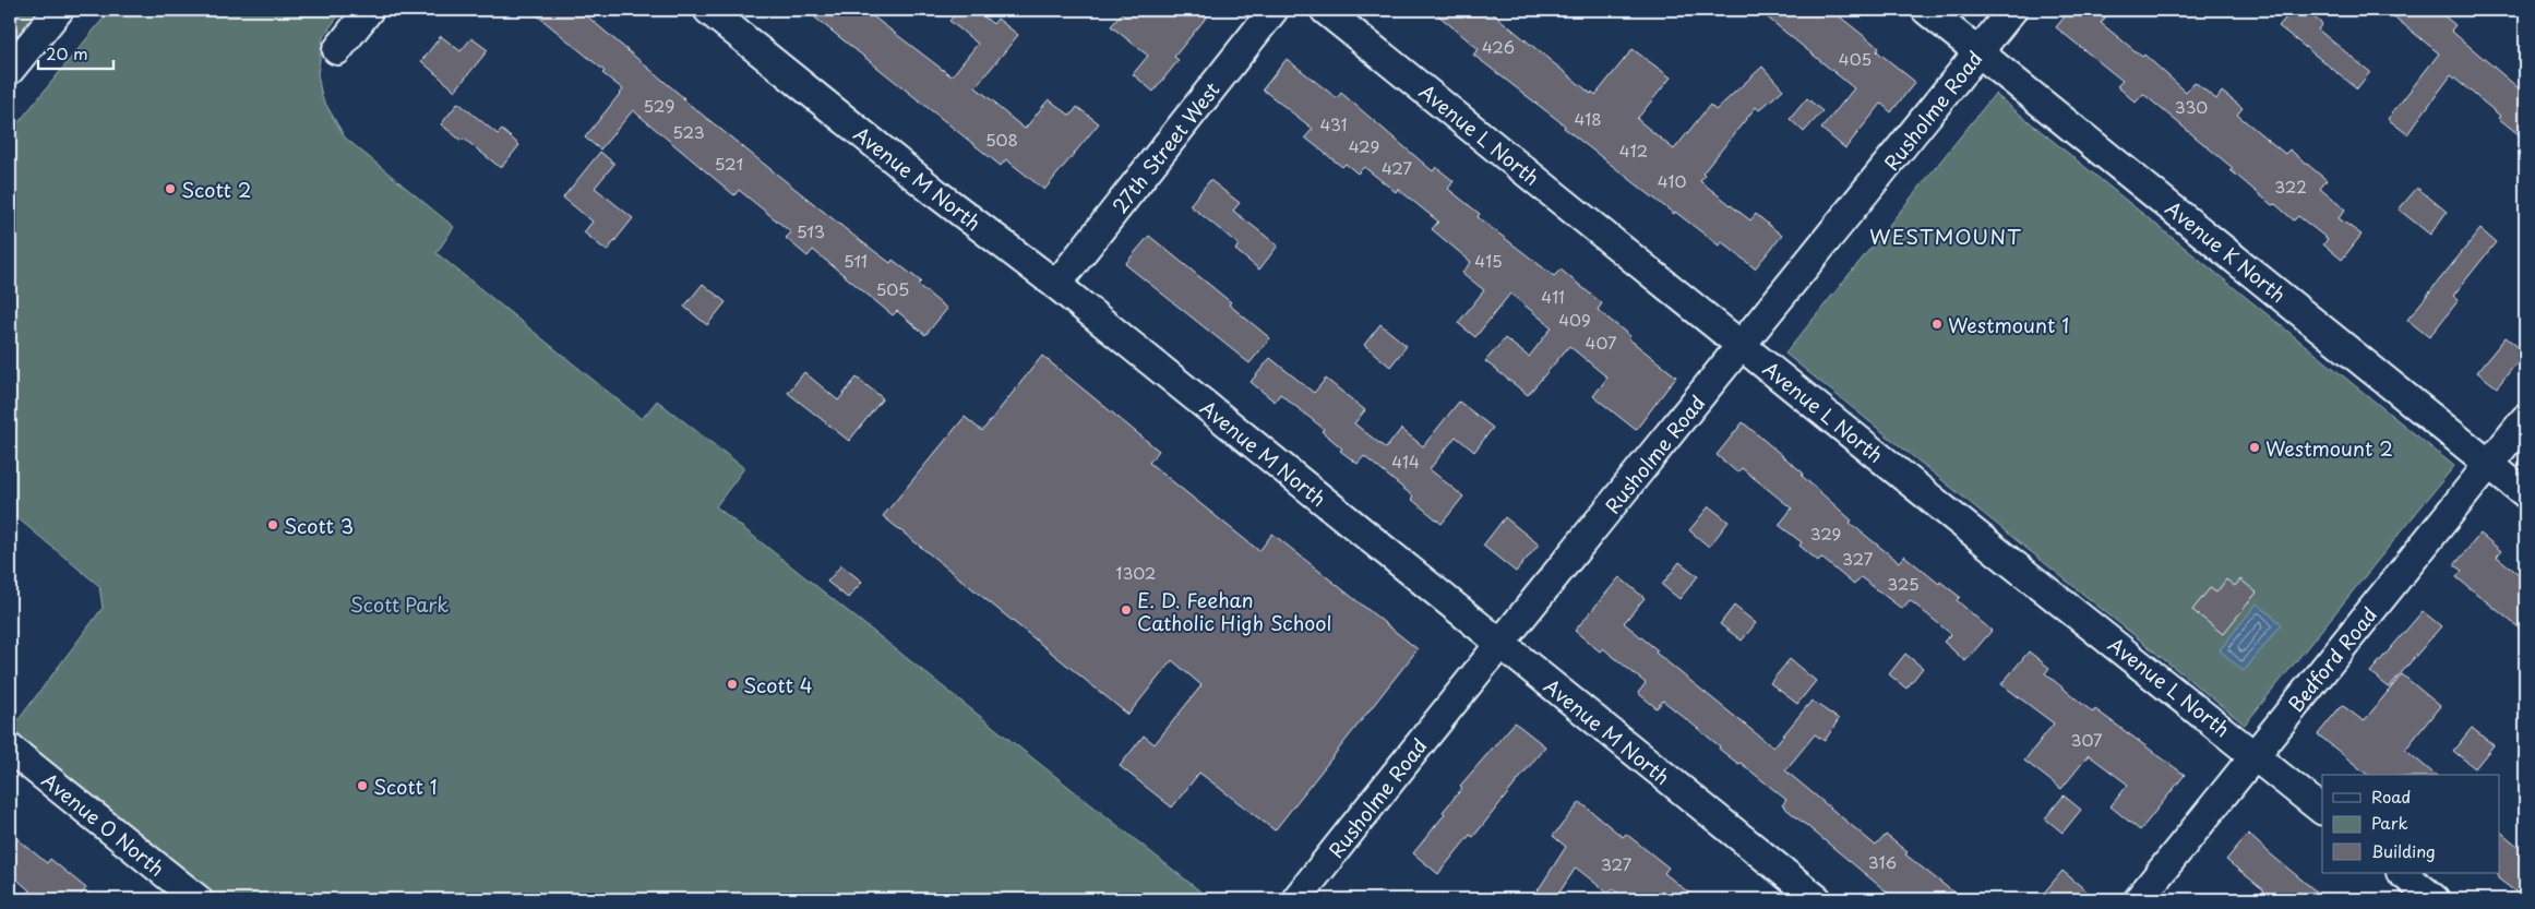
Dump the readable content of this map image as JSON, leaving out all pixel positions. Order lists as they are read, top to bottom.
{
  "streets": {
    "street": [
      "Rusholme Road",
      "Avenue L North",
      "27th Street West",
      "Avenue M North",
      "Avenue K North",
      "Bedford Road",
      "Avenue O North"
    ]
  },
  "crossings": [
    ["Rusholme Road", "Avenue L North"],
    ["Rusholme Road", "Avenue M North"],
    ["Rusholme Road", "Avenue K North"],
    ["Avenue L North", "Bedford Road"],
    ["27th Street West", "Avenue M North"],
    ["Avenue K North", "Bedford Road"]
  ],
  "districts": ["WESTMOUNT"],
  "parks": ["Scott Park"],
  "places": [
    "Scott 2",
    "Westmount 1",
    "Westmount 2",
    "Scott 3",
    "E. D. Feehan Catholic High School",
    "Scott 4",
    "Scott 1"
  ],
  "house_numbers": [
    "426",
    "405",
    "529",
    "330",
    "418",
    "431",
    "523",
    "508",
    "429",
    "412",
    "521",
    "427",
    "410",
    "322",
    "513",
    "511",
    "415",
    "505",
    "411",
    "409",
    "407",
    "414",
    "329",
    "327",
    "1302",
    "325",
    "307",
    "316",
    "327"
  ],
  "legend": ["Road", "Park", "Building"],
  "scale_bar": "20 m"
}
